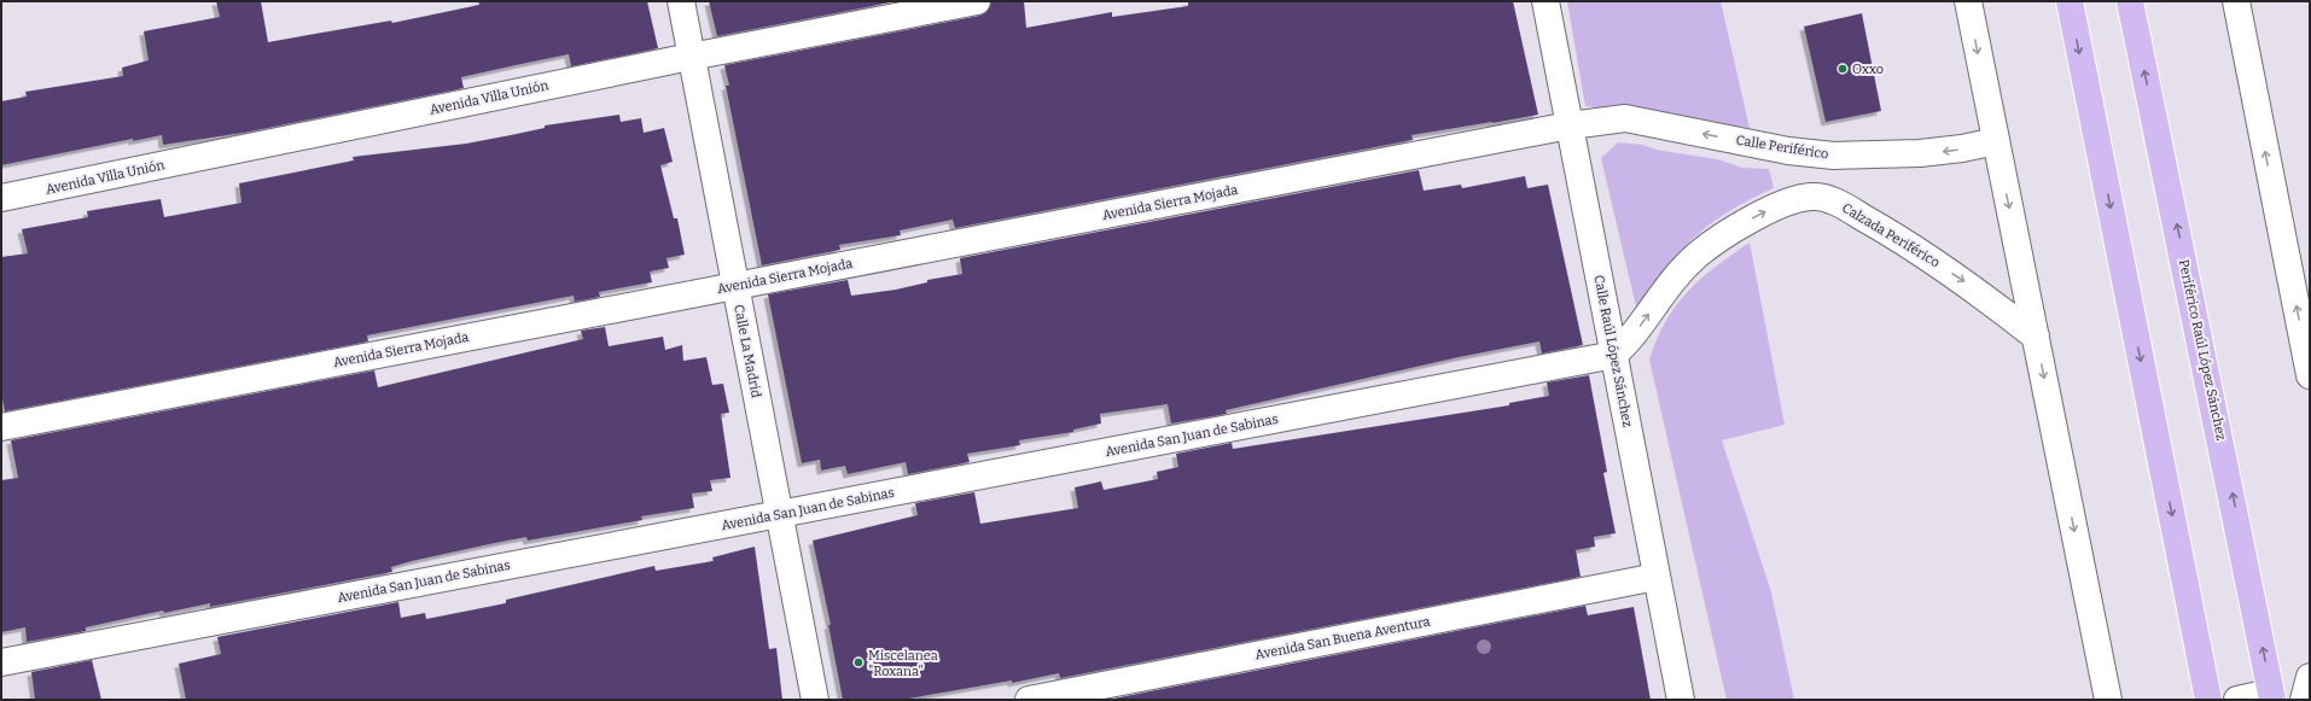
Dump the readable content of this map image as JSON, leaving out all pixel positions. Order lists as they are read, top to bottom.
{
  "streets": {
    "highway": ["Periférico Raúl López Sánchez"],
    "street": [
      "Avenida Villa Unión",
      "Calle Periférico",
      "Avenida Sierra Mojada",
      "Calzada Periférico",
      "Calle La Madrid",
      "Calle Raúl López Sánchez",
      "Avenida San Juan de Sabinas",
      "Avenida San Buena Aventura"
    ]
  },
  "crossings": [
    ["Avenida Villa Unión", "Calle La Madrid"],
    ["Calle Periférico", "Avenida Sierra Mojada"],
    ["Calle Periférico", "Calle Raúl López Sánchez"],
    ["Avenida Sierra Mojada", "Calle La Madrid"],
    ["Avenida Sierra Mojada", "Calle Raúl López Sánchez"],
    ["Calzada Periférico", "Calle Raúl López Sánchez"],
    ["Calzada Periférico", "Avenida San Juan de Sabinas"],
    ["Calle La Madrid", "Avenida San Juan de Sabinas"],
    ["Calle Raúl López Sánchez", "Avenida San Juan de Sabinas"],
    ["Calle Raúl López Sánchez", "Avenida San Buena Aventura"]
  ],
  "one_way": ["Calle Periférico", "Calzada Periférico"],
  "places": ["Oxxo", "Miscelanea \"Roxana\""]
}
